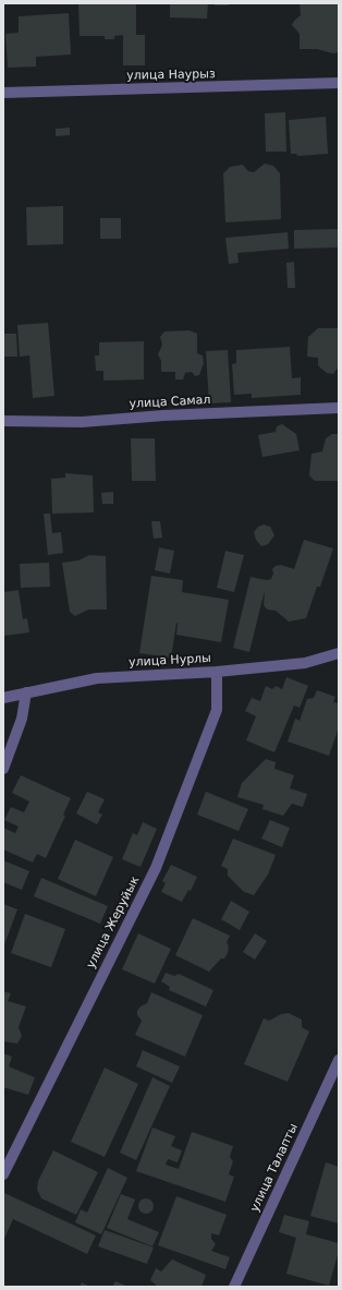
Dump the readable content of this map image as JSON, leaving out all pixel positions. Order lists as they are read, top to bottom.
{
  "streets": {
    "street": [
      "улица Наурыз",
      "улица Самал",
      "улица Нурлы",
      "улица Жеруйык",
      "улица Талапты"
    ]
  },
  "crossings": [
    ["улица Нурлы", "улица Жеруйык"]
  ]
}
